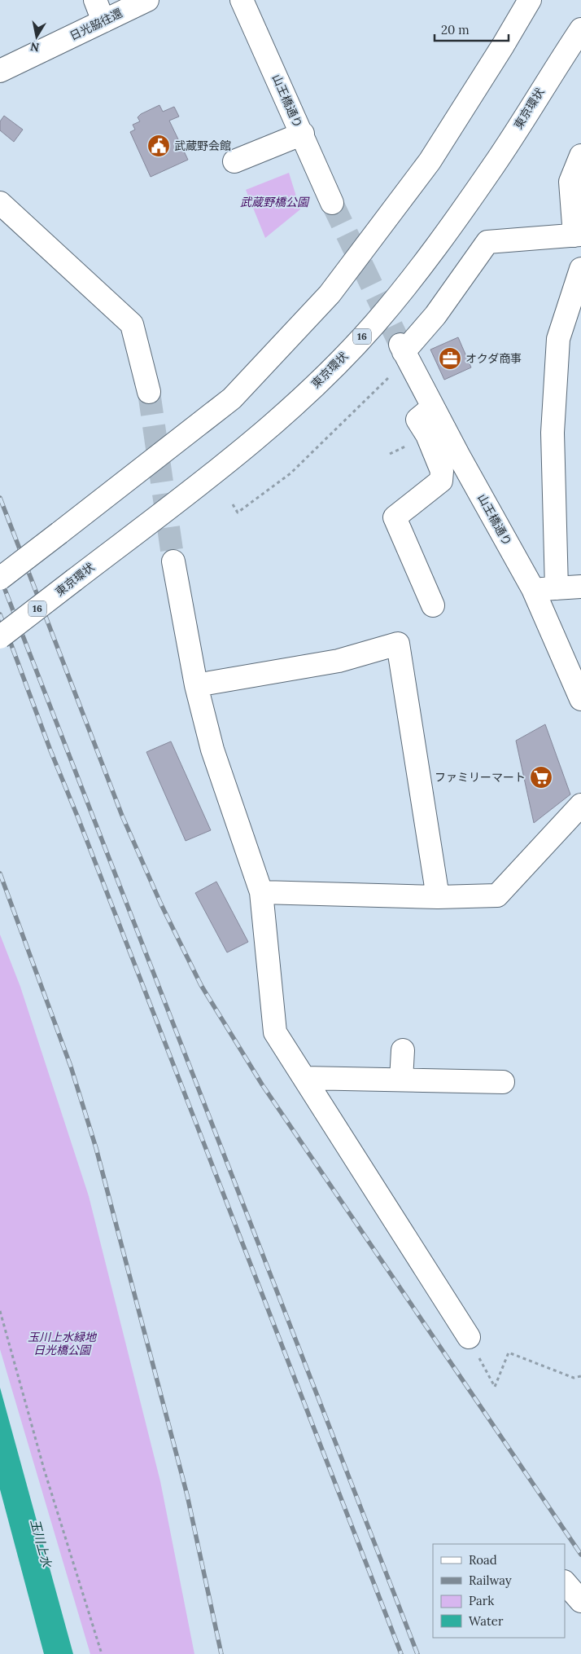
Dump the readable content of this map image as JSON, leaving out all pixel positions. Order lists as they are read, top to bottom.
{
  "streets": {
    "main road": [
      "日光脇往還",
      "山王橋通り",
      "東京環状",
      "16"
    ]
  },
  "water": ["玉川上水"],
  "parks": ["武蔵野橋公園", "玉川上水緑地 日光橋公園"],
  "places": {
    "public building": ["武蔵野会館"],
    "office": ["オクダ商事"],
    "supermarket": ["ファミリーマート"]
  },
  "legend": [
    "Road",
    "Railway",
    "Park",
    "Water"
  ],
  "scale_bar": "20 m",
  "north": "bottom"
}
